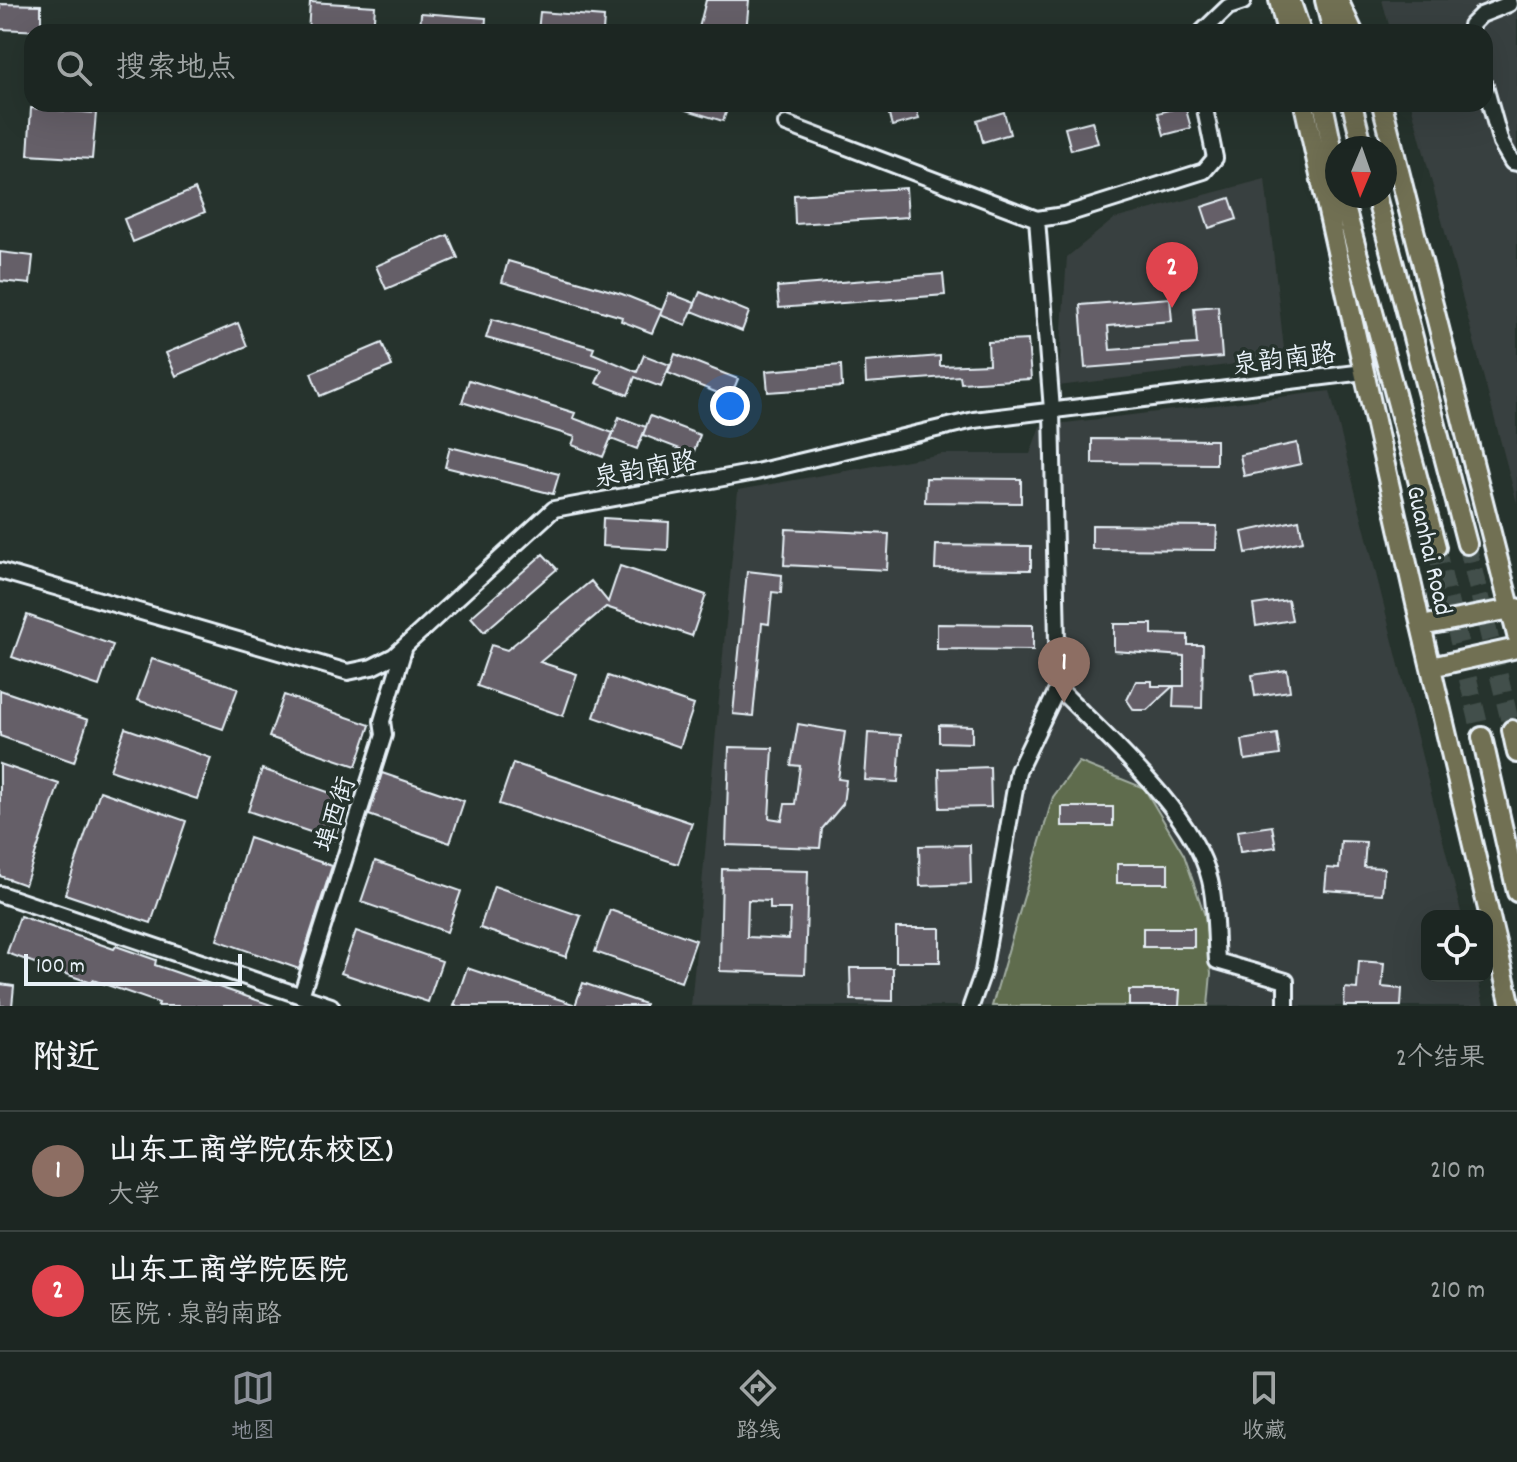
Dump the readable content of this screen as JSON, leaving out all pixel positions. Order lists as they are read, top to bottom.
{
  "streets": {
    "main road": ["Guanhai Road"],
    "street": ["泉韵南路", "埠西街"]
  },
  "crossings": [
    ["泉韵南路", "Guanhai Road"],
    ["泉韵南路", "埠西街"]
  ],
  "scale_bar": "100 m",
  "north": "bottom",
  "page": {
    "search": "搜索地点",
    "pins": ["2", "1"],
    "scale": "100 m",
    "heading": ["附近", "2个结果"],
    "list": [
      {
        "mark": "1",
        "name": "山东工商学院(东校区)",
        "note": "大学",
        "value": "210 m"
      },
      {
        "mark": "2",
        "name": "山东工商学院医院",
        "note": "医院 · 泉韵南路",
        "value": "210 m"
      }
    ],
    "nav": ["地图", "路线", "收藏"]
  }
}
